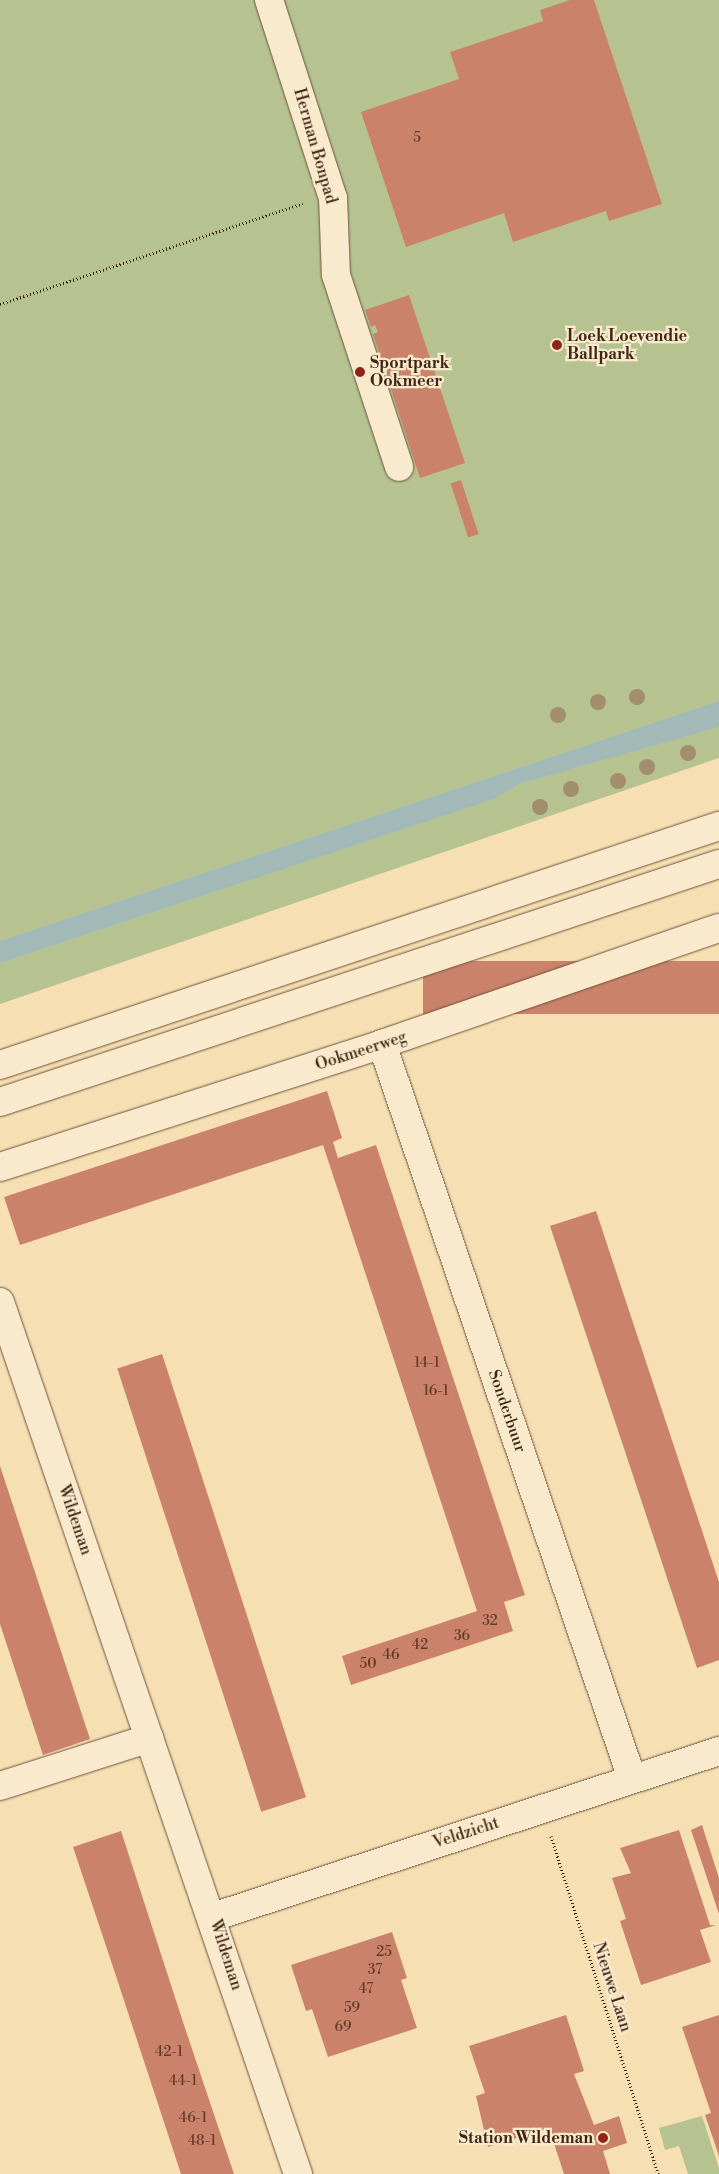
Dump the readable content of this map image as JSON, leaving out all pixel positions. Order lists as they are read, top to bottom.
{
  "streets": {
    "street": [
      "Herman Bonpad",
      "Ookmeerweg",
      "Sonderbuur",
      "Wildeman",
      "Veldzicht"
    ],
    "path": ["Nieuwe Laan"]
  },
  "crossings": [
    ["Ookmeerweg", "Sonderbuur"],
    ["Sonderbuur", "Veldzicht"],
    ["Wildeman", "Veldzicht"],
    ["Veldzicht", "Nieuwe Laan"]
  ],
  "places": ["Loek Loevendie Ballpark", "Sportpark Ookmeer", "Station Wildeman"],
  "house_numbers": [
    "5",
    "14-1",
    "16-1",
    "32",
    "36",
    "42",
    "46",
    "50",
    "25",
    "37",
    "47",
    "59",
    "69",
    "42-1",
    "44-1",
    "46-1",
    "48-1"
  ]
}
